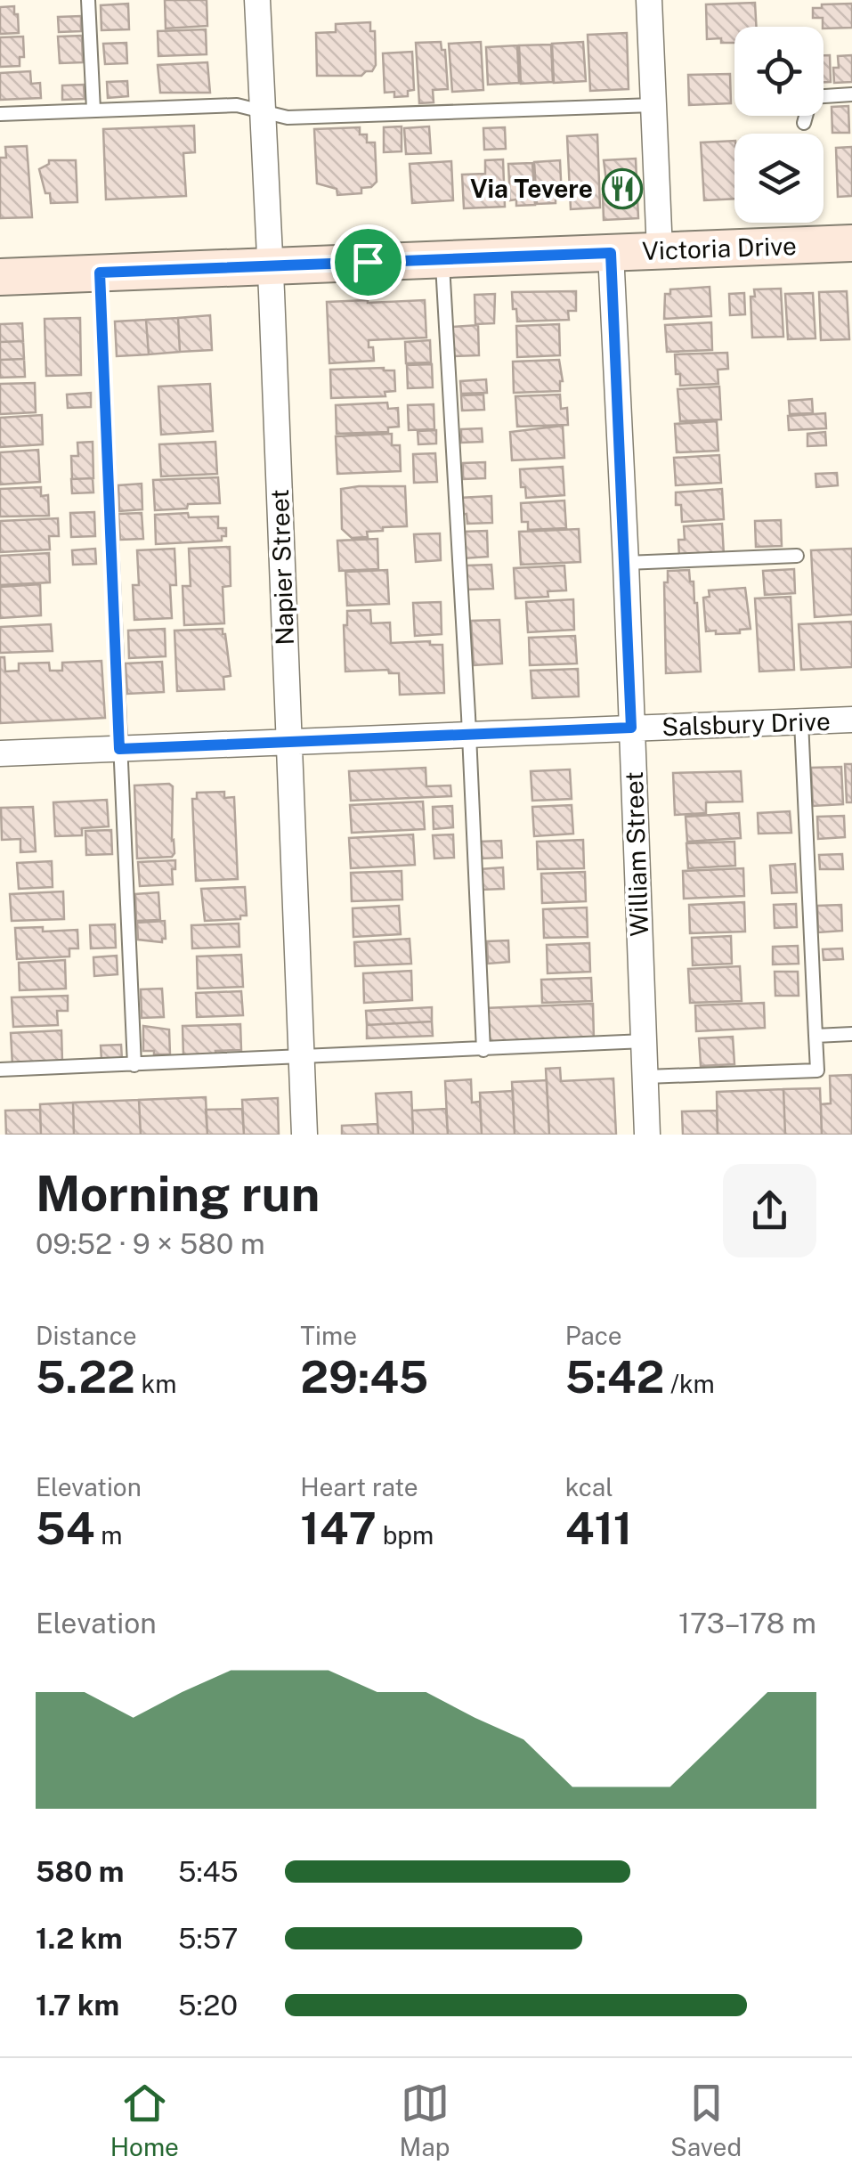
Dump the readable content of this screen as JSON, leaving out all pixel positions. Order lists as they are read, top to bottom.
{
  "streets": {
    "street": [
      "Victoria Drive",
      "Napier Street",
      "Salsbury Drive",
      "William Street"
    ]
  },
  "crossings": [
    ["Victoria Drive", "Napier Street"],
    ["Victoria Drive", "William Street"],
    ["Napier Street", "Salsbury Drive"],
    ["Salsbury Drive", "William Street"]
  ],
  "places": {
    "restaurant": ["Via Tevere"]
  },
  "page": {
    "heading": ["Morning run", "09:52 · 9 × 580 m"],
    "stats": [
      ["Distance", "5.22 km"],
      ["Time", "29:45"],
      ["Pace", "5:42 /km"],
      ["Elevation", "54 m"],
      ["Heart rate", "147 bpm"],
      ["kcal", "411"]
    ],
    "chart": ["Elevation", "173–178 m"],
    "list": [
      {
        "name": "580 m",
        "note": "5:45"
      },
      {
        "name": "1.2 km",
        "note": "5:57"
      },
      {
        "name": "1.7 km",
        "note": "5:20"
      }
    ],
    "tabs": ["Home", "Map", "Saved"]
  }
}
